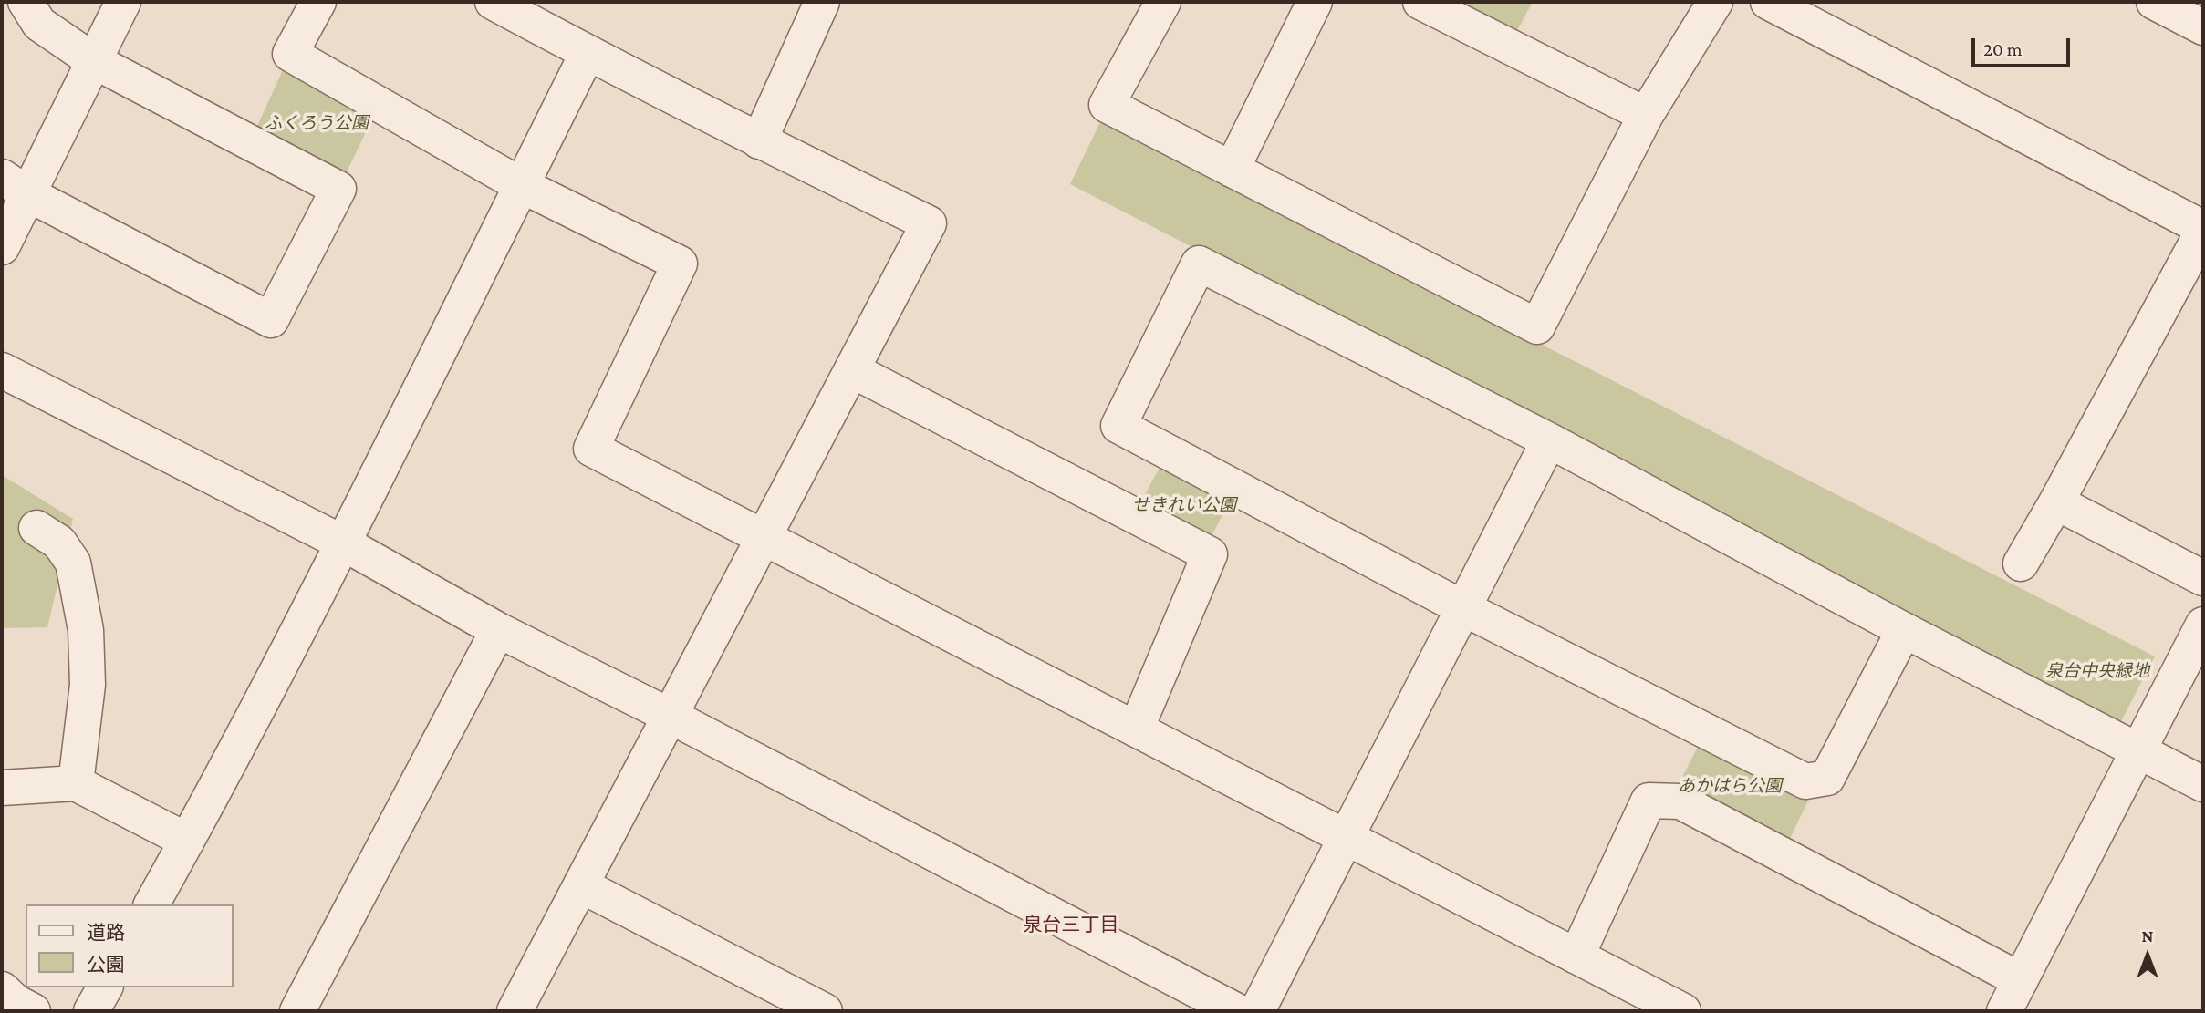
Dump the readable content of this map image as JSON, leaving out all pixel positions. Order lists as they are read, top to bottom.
{
  "districts": ["泉台三丁目"],
  "parks": [
    "ふくろう公園",
    "せきれい公園",
    "泉台中央緑地",
    "あかはら公園"
  ],
  "legend": ["道路", "公園"],
  "scale_bar": "20 m",
  "north": "top"
}
